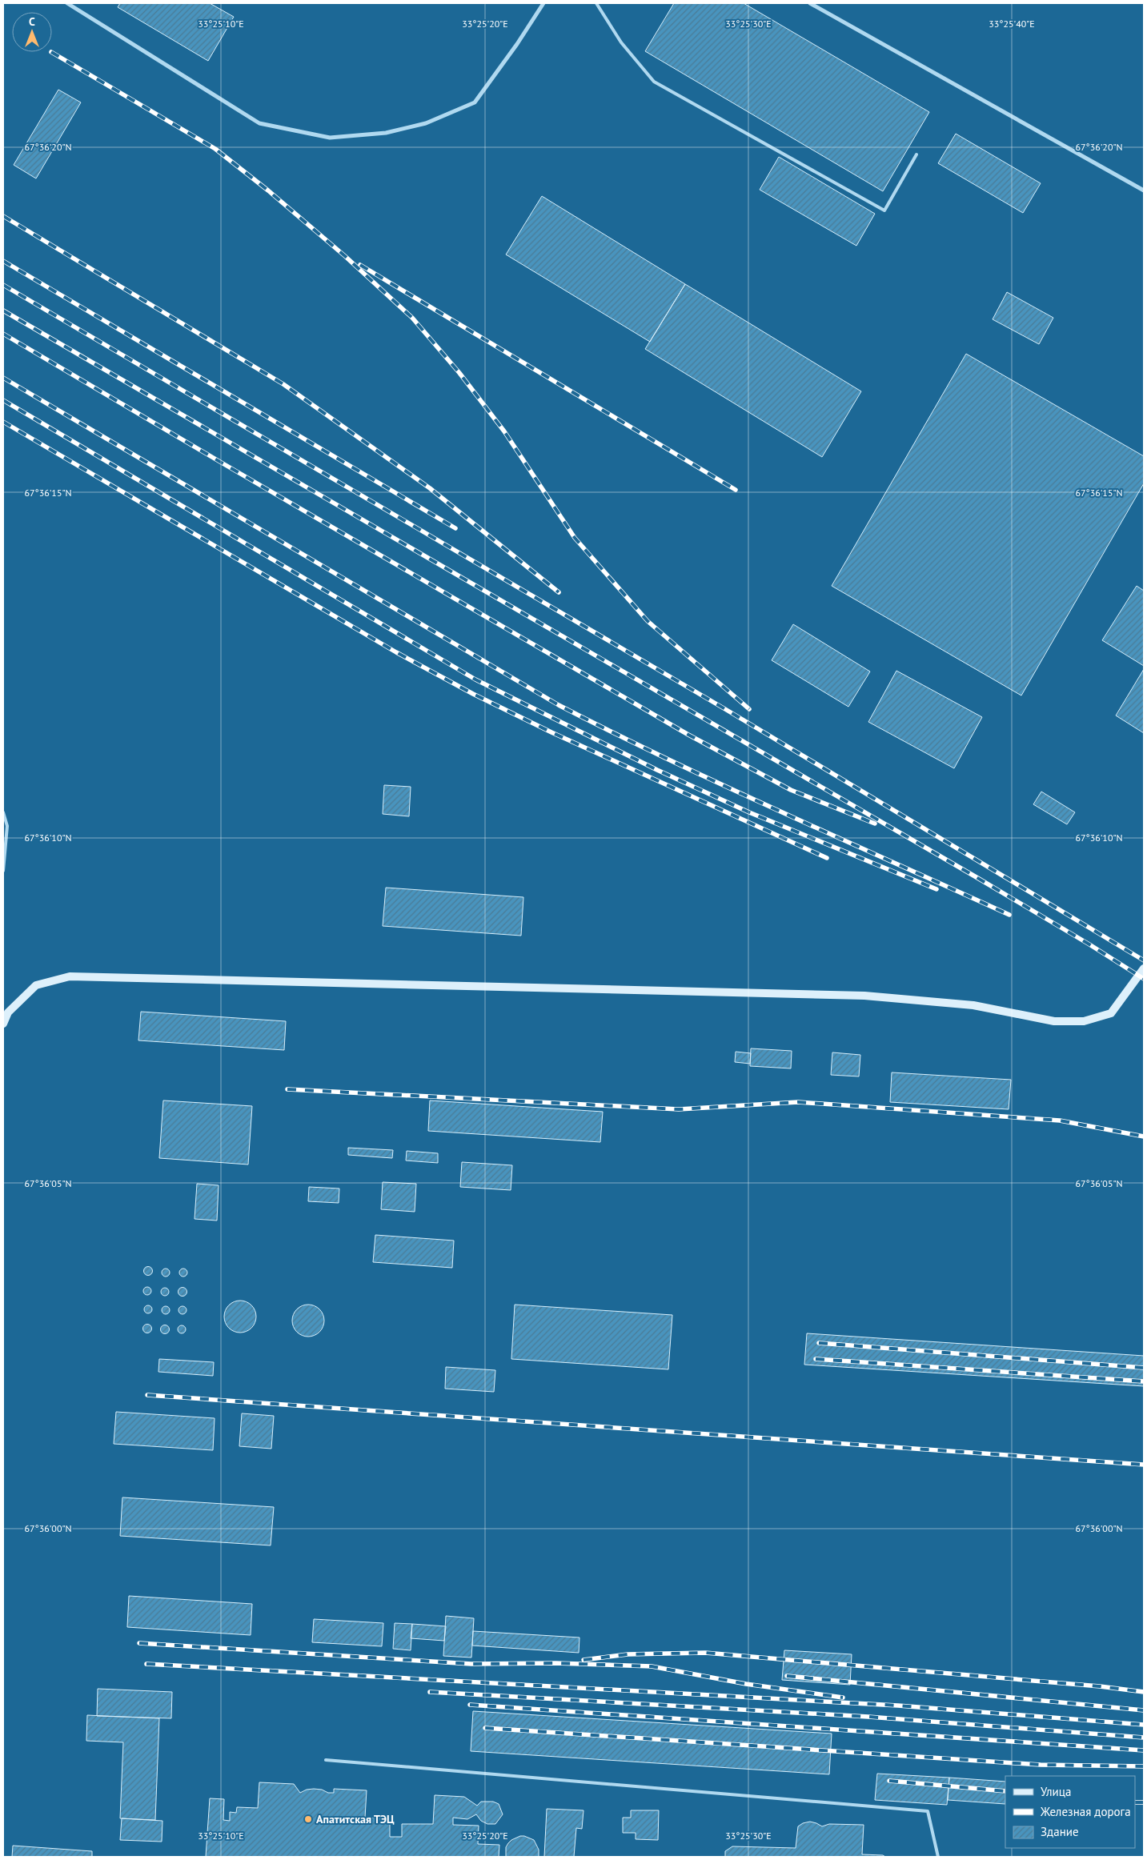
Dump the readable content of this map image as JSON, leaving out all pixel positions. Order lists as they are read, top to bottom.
{
  "places": ["Апатитская ТЭЦ"],
  "legend": ["Улица", "Железная дорога", "Здание"],
  "north": "top",
  "coordinates": [
    "33°25'10\"E",
    "33°25'20\"E",
    "33°25'30\"E",
    "33°25'40\"E",
    "67°36'20\"N",
    "67°36'15\"N",
    "67°36'10\"N",
    "67°36'05\"N",
    "67°36'00\"N"
  ]
}
